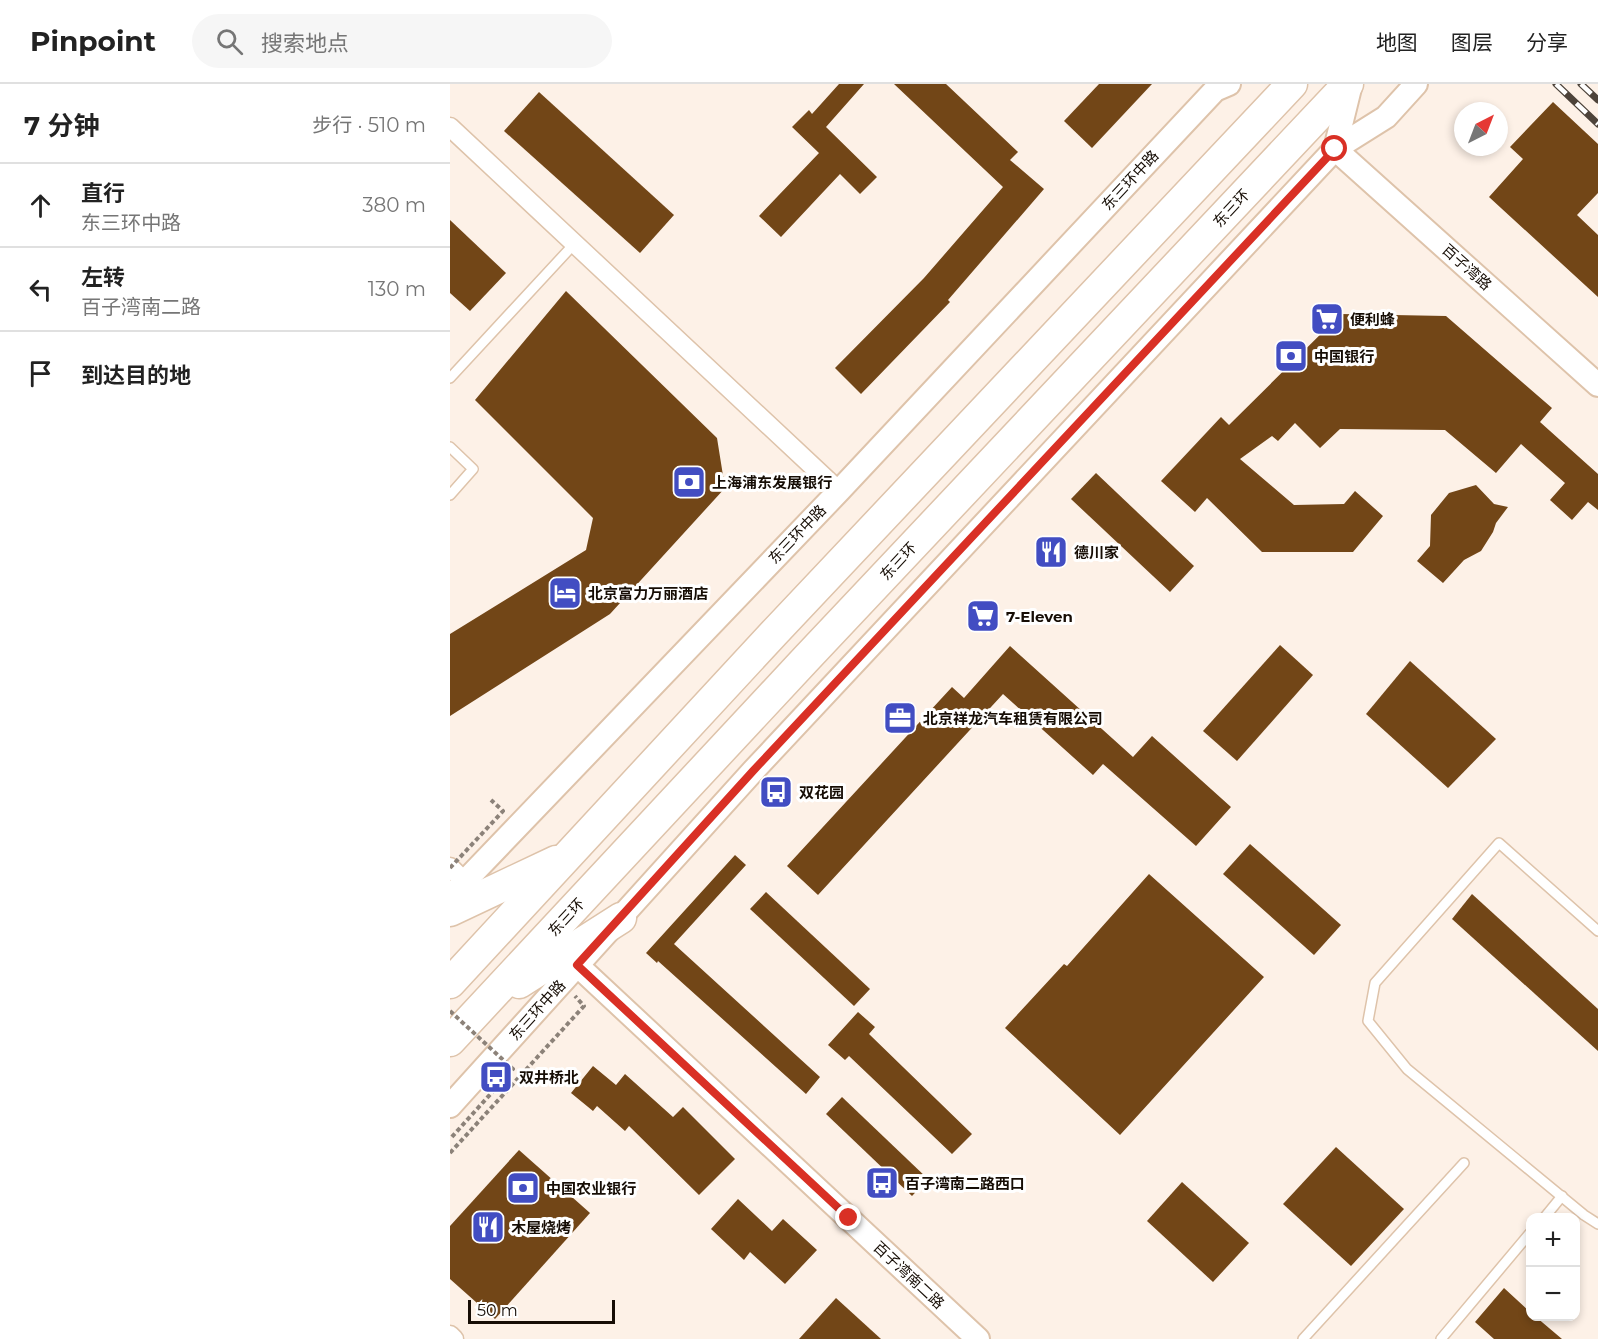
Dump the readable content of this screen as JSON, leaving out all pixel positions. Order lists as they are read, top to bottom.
{
  "streets": {
    "highway": ["东三环"],
    "street": ["东三环中路", "百子湾路", "百子湾南二路"]
  },
  "crossings": [
    ["东三环中路", "东三环"],
    ["东三环中路", "百子湾路"],
    ["东三环中路", "百子湾南二路"]
  ],
  "places": {
    "supermarket": ["便利蜂", "7-Eleven"],
    "bank": ["中国银行", "上海浦东发展银行", "中国农业银行"],
    "restaurant": ["德川家", "木屋烧烤"],
    "hotel": ["北京富力万丽酒店"],
    "office": ["北京祥龙汽车租赁有限公司"],
    "bus stop": ["双花园", "双井桥北", "百子湾南二路西口"]
  },
  "scale_bar": "50 m",
  "north": "top right",
  "page": {
    "header": "Pinpoint",
    "search": "搜索地点",
    "nav": ["地图", "图层", "分享"],
    "heading": ["7 分钟", "步行 · 510 m"],
    "list": [
      ["直行", "东三环中路", "380 m"],
      ["左转", "百子湾南二路", "130 m"],
      "到达目的地"
    ],
    "map_buttons": ["+", "−"],
    "scale": "50 m"
  }
}
